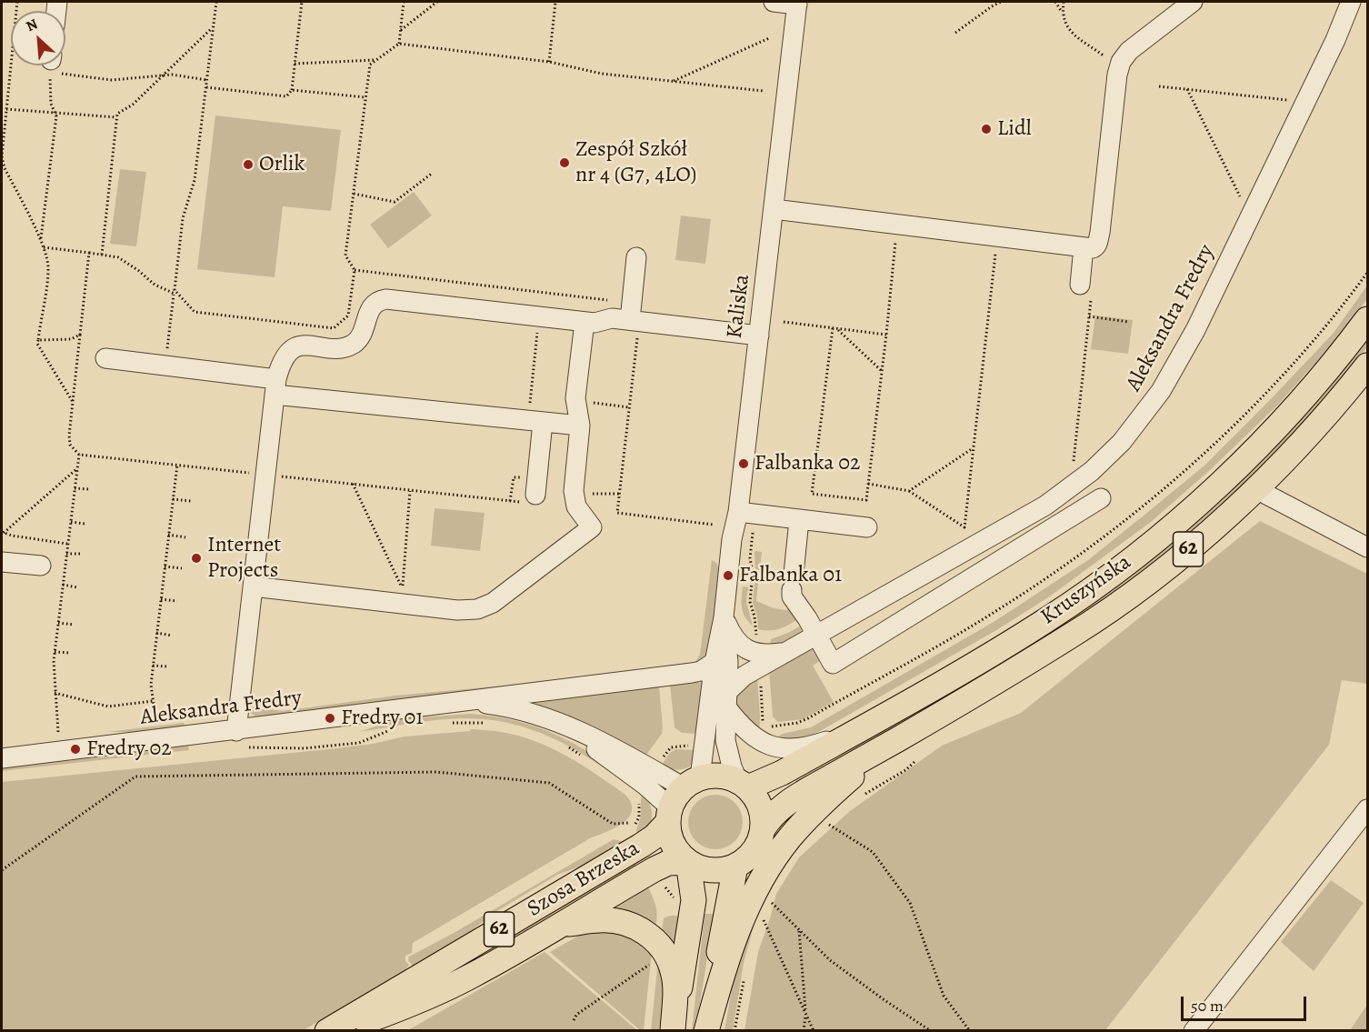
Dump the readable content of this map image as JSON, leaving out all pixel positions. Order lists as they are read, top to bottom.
{
  "streets": {
    "main road": ["62", "Kruszyńska", "Szosa Brzeska"],
    "street": ["Kaliska", "Aleksandra Fredry"]
  },
  "crossings": [
    ["Kaliska", "Aleksandra Fredry"],
    ["Kaliska", "62"],
    ["Kaliska", "Kruszyńska"],
    ["Kaliska", "Szosa Brzeska"],
    ["Aleksandra Fredry", "62"],
    ["Aleksandra Fredry", "Kruszyńska"],
    ["Aleksandra Fredry", "Szosa Brzeska"],
    ["62", "Kruszyńska"],
    ["62", "Szosa Brzeska"],
    ["Kruszyńska", "Szosa Brzeska"]
  ],
  "places": [
    "Lidl",
    "Zespół Szkół nr 4 (G7, 4LO)",
    "Orlik",
    "Falbanka 02",
    "Internet Projects",
    "Falbanka 01",
    "Fredry 01",
    "Fredry 02"
  ],
  "scale_bar": "50 m",
  "north": "top left"
}
